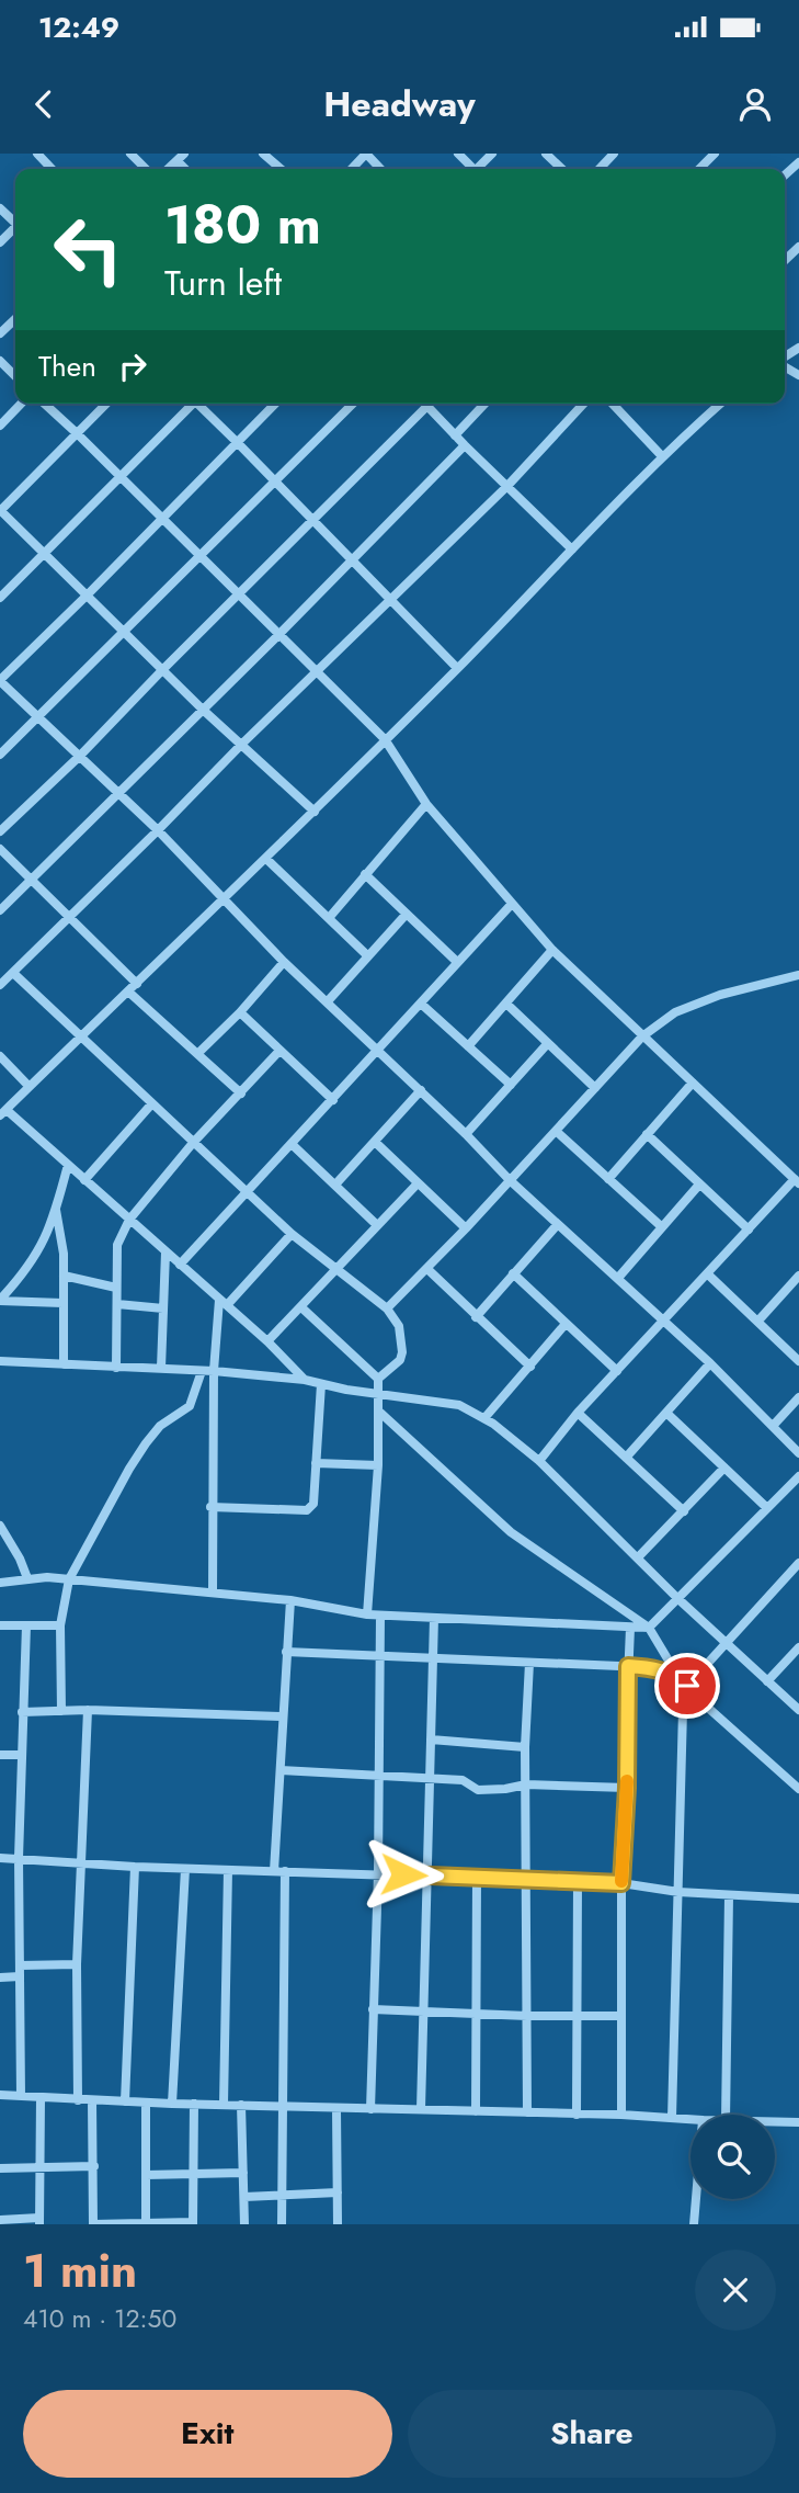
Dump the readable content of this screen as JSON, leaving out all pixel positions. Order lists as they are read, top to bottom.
{
  "page": {
    "status": "12:49",
    "header": "Headway",
    "turn": ["180 m", "Turn left"],
    "then": "Then",
    "heading": ["1 min", "410 m · 12:50"],
    "buttons": ["Exit", "Share"]
  }
}
